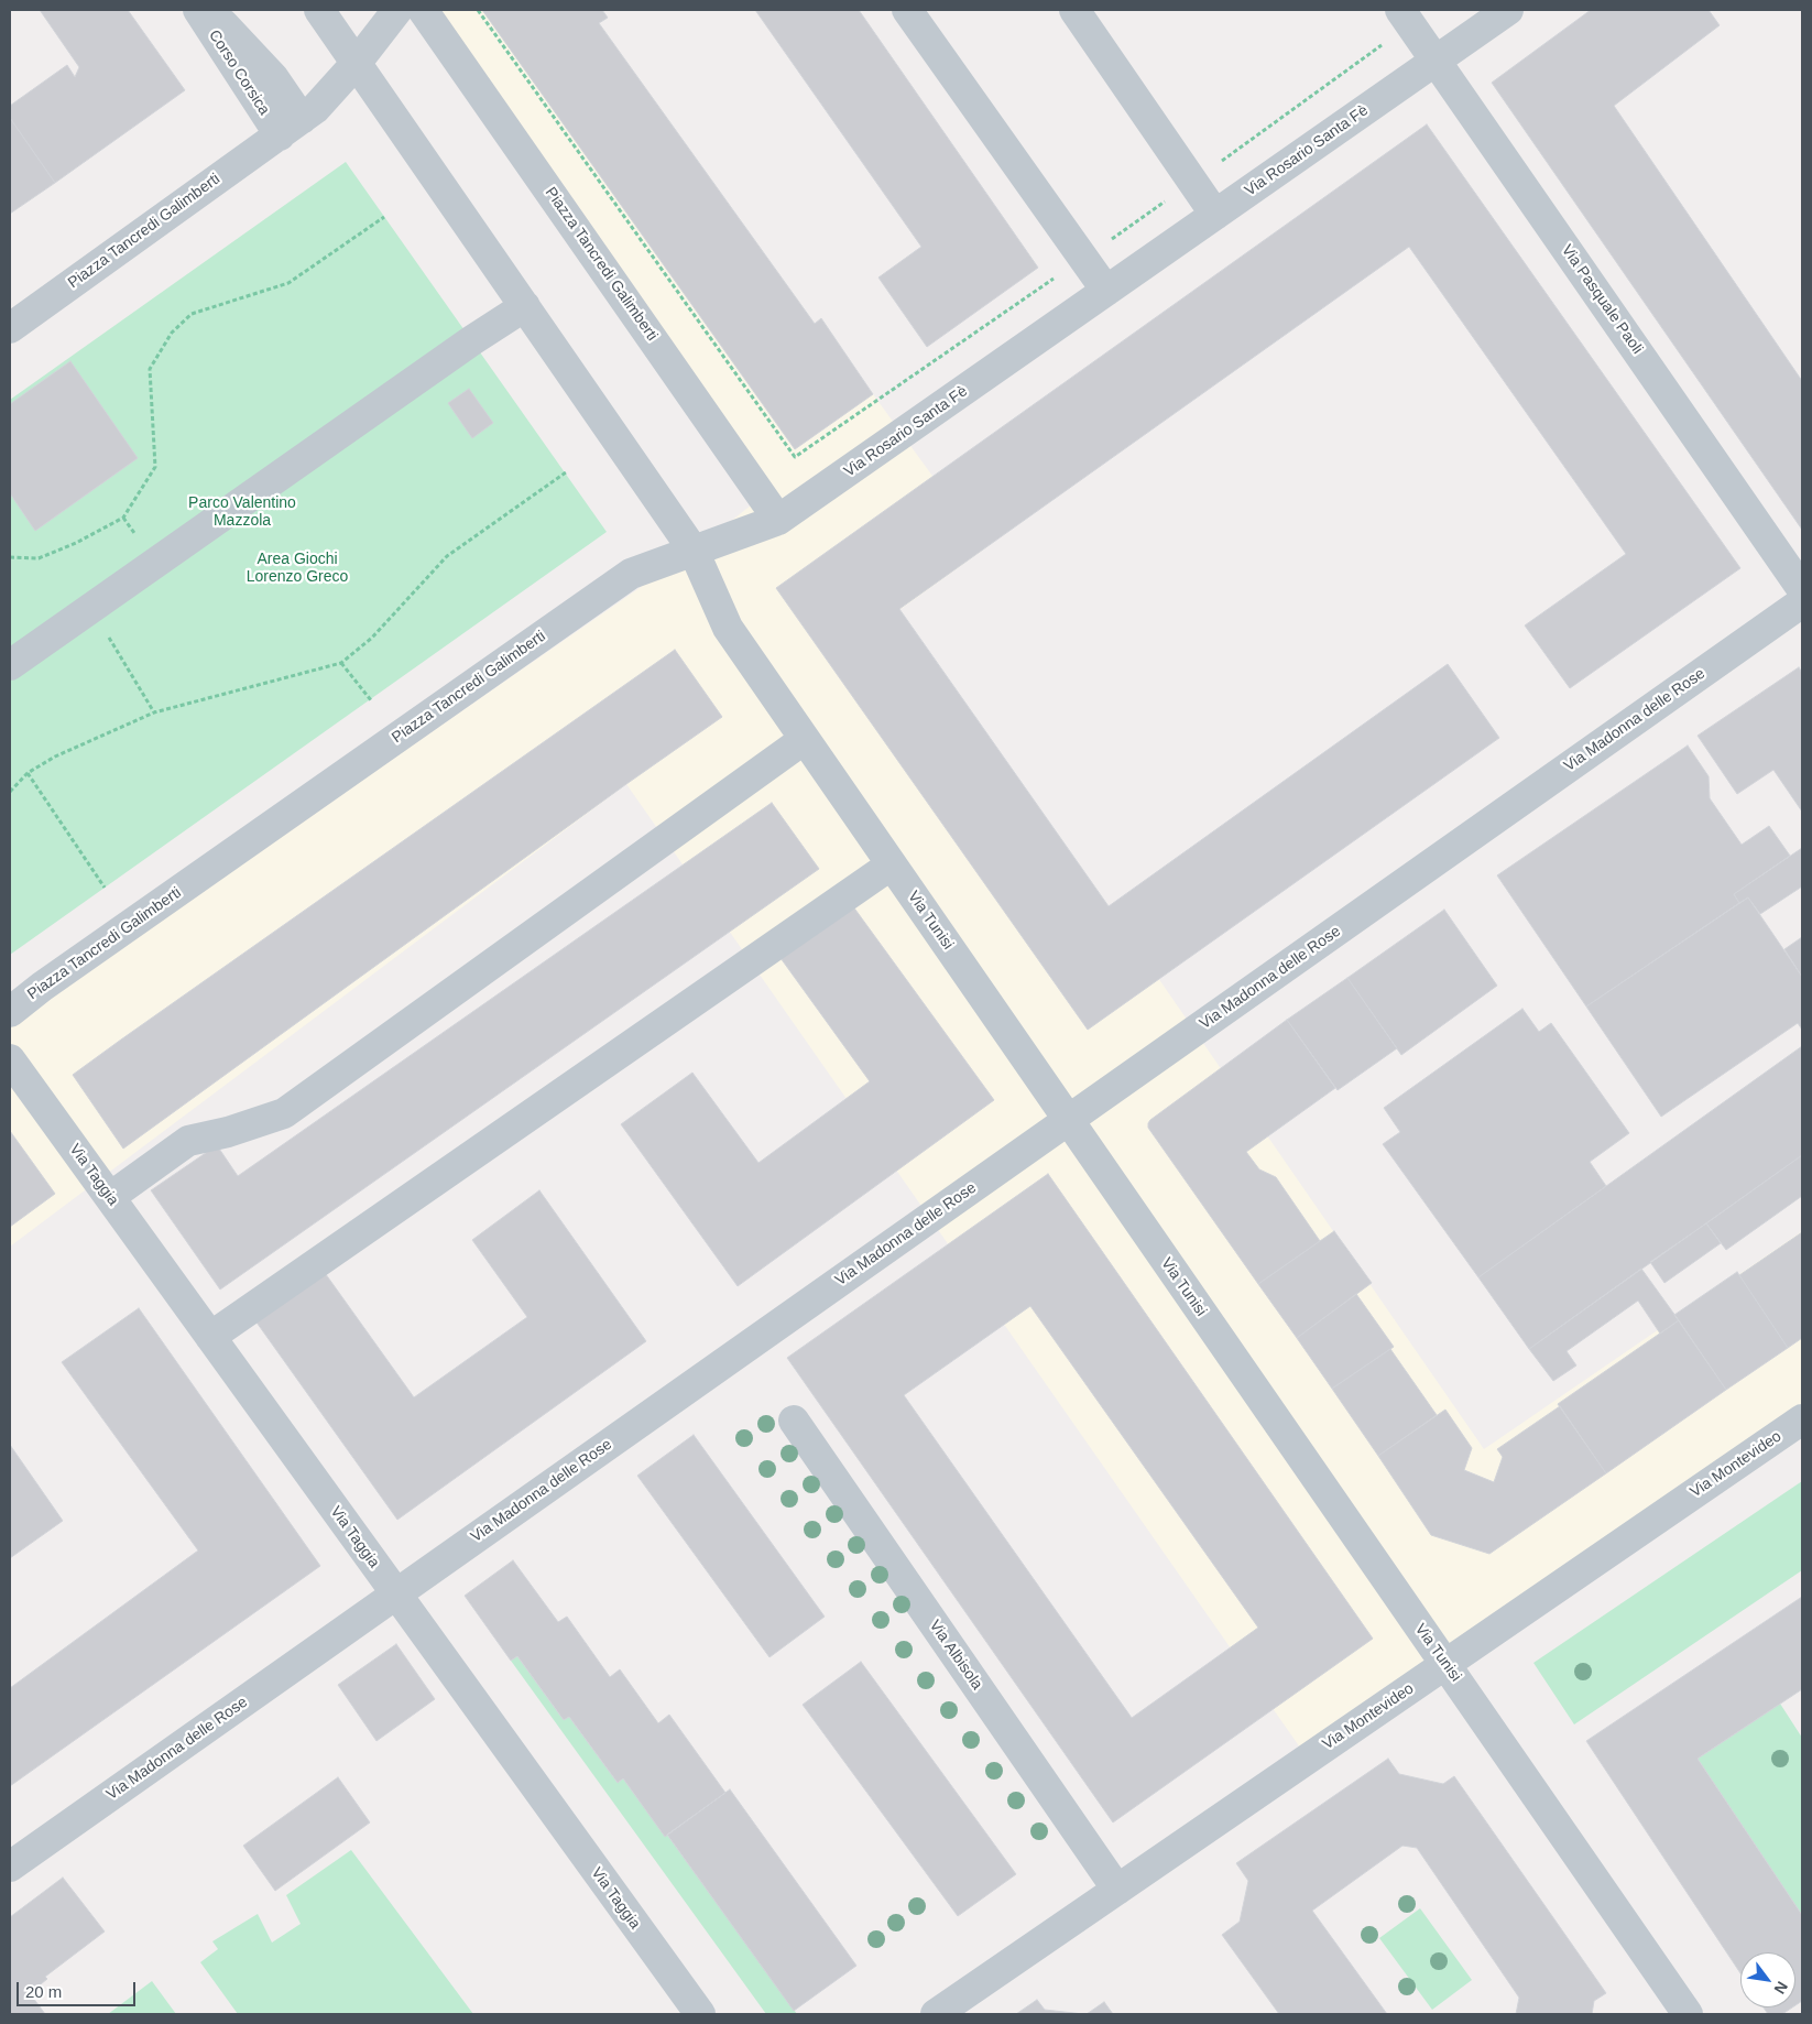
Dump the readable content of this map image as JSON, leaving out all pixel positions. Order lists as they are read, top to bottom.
{
  "streets": {
    "street": [
      "Corso Corsica",
      "Via Rosario Santa Fè",
      "Piazza Tancredi Galimberti",
      "Via Pasquale Paoli",
      "Via Madonna delle Rose",
      "Via Tunisi",
      "Via Taggia",
      "Via Montevideo",
      "Via Albisola"
    ]
  },
  "crossings": [
    ["Corso Corsica", "Piazza Tancredi Galimberti"],
    ["Via Rosario Santa Fè", "Piazza Tancredi Galimberti"],
    ["Via Rosario Santa Fè", "Via Pasquale Paoli"],
    ["Via Rosario Santa Fè", "Via Tunisi"],
    ["Piazza Tancredi Galimberti", "Via Tunisi"],
    ["Via Madonna delle Rose", "Via Tunisi"],
    ["Via Madonna delle Rose", "Via Taggia"],
    ["Via Tunisi", "Via Montevideo"],
    ["Via Montevideo", "Via Albisola"]
  ],
  "parks": ["Parco Valentino Mazzola", "Area Giochi Lorenzo Greco"],
  "scale_bar": "20 m",
  "north": "bottom right"
}
